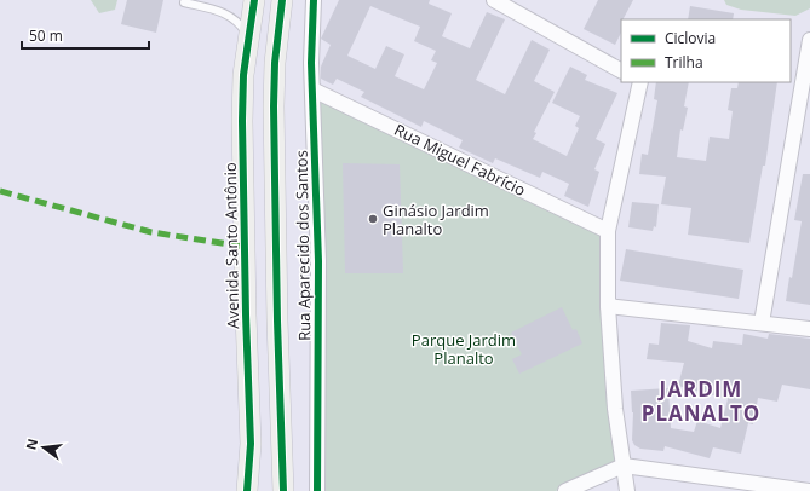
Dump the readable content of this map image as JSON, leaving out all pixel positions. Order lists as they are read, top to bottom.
{
  "streets": {
    "street": ["Rua Miguel Fabrício", "Avenida Santo Antônio", "Rua Aparecido dos Santos"]
  },
  "crossings": [
    ["Rua Miguel Fabrício", "Rua Aparecido dos Santos"]
  ],
  "districts": ["JARDIM PLANALTO"],
  "parks": ["Parque Jardim Planalto"],
  "places": ["Ginásio Jardim Planalto"],
  "legend": ["Ciclovia", "Trilha"],
  "scale_bar": "50 m",
  "north": "left"
}
